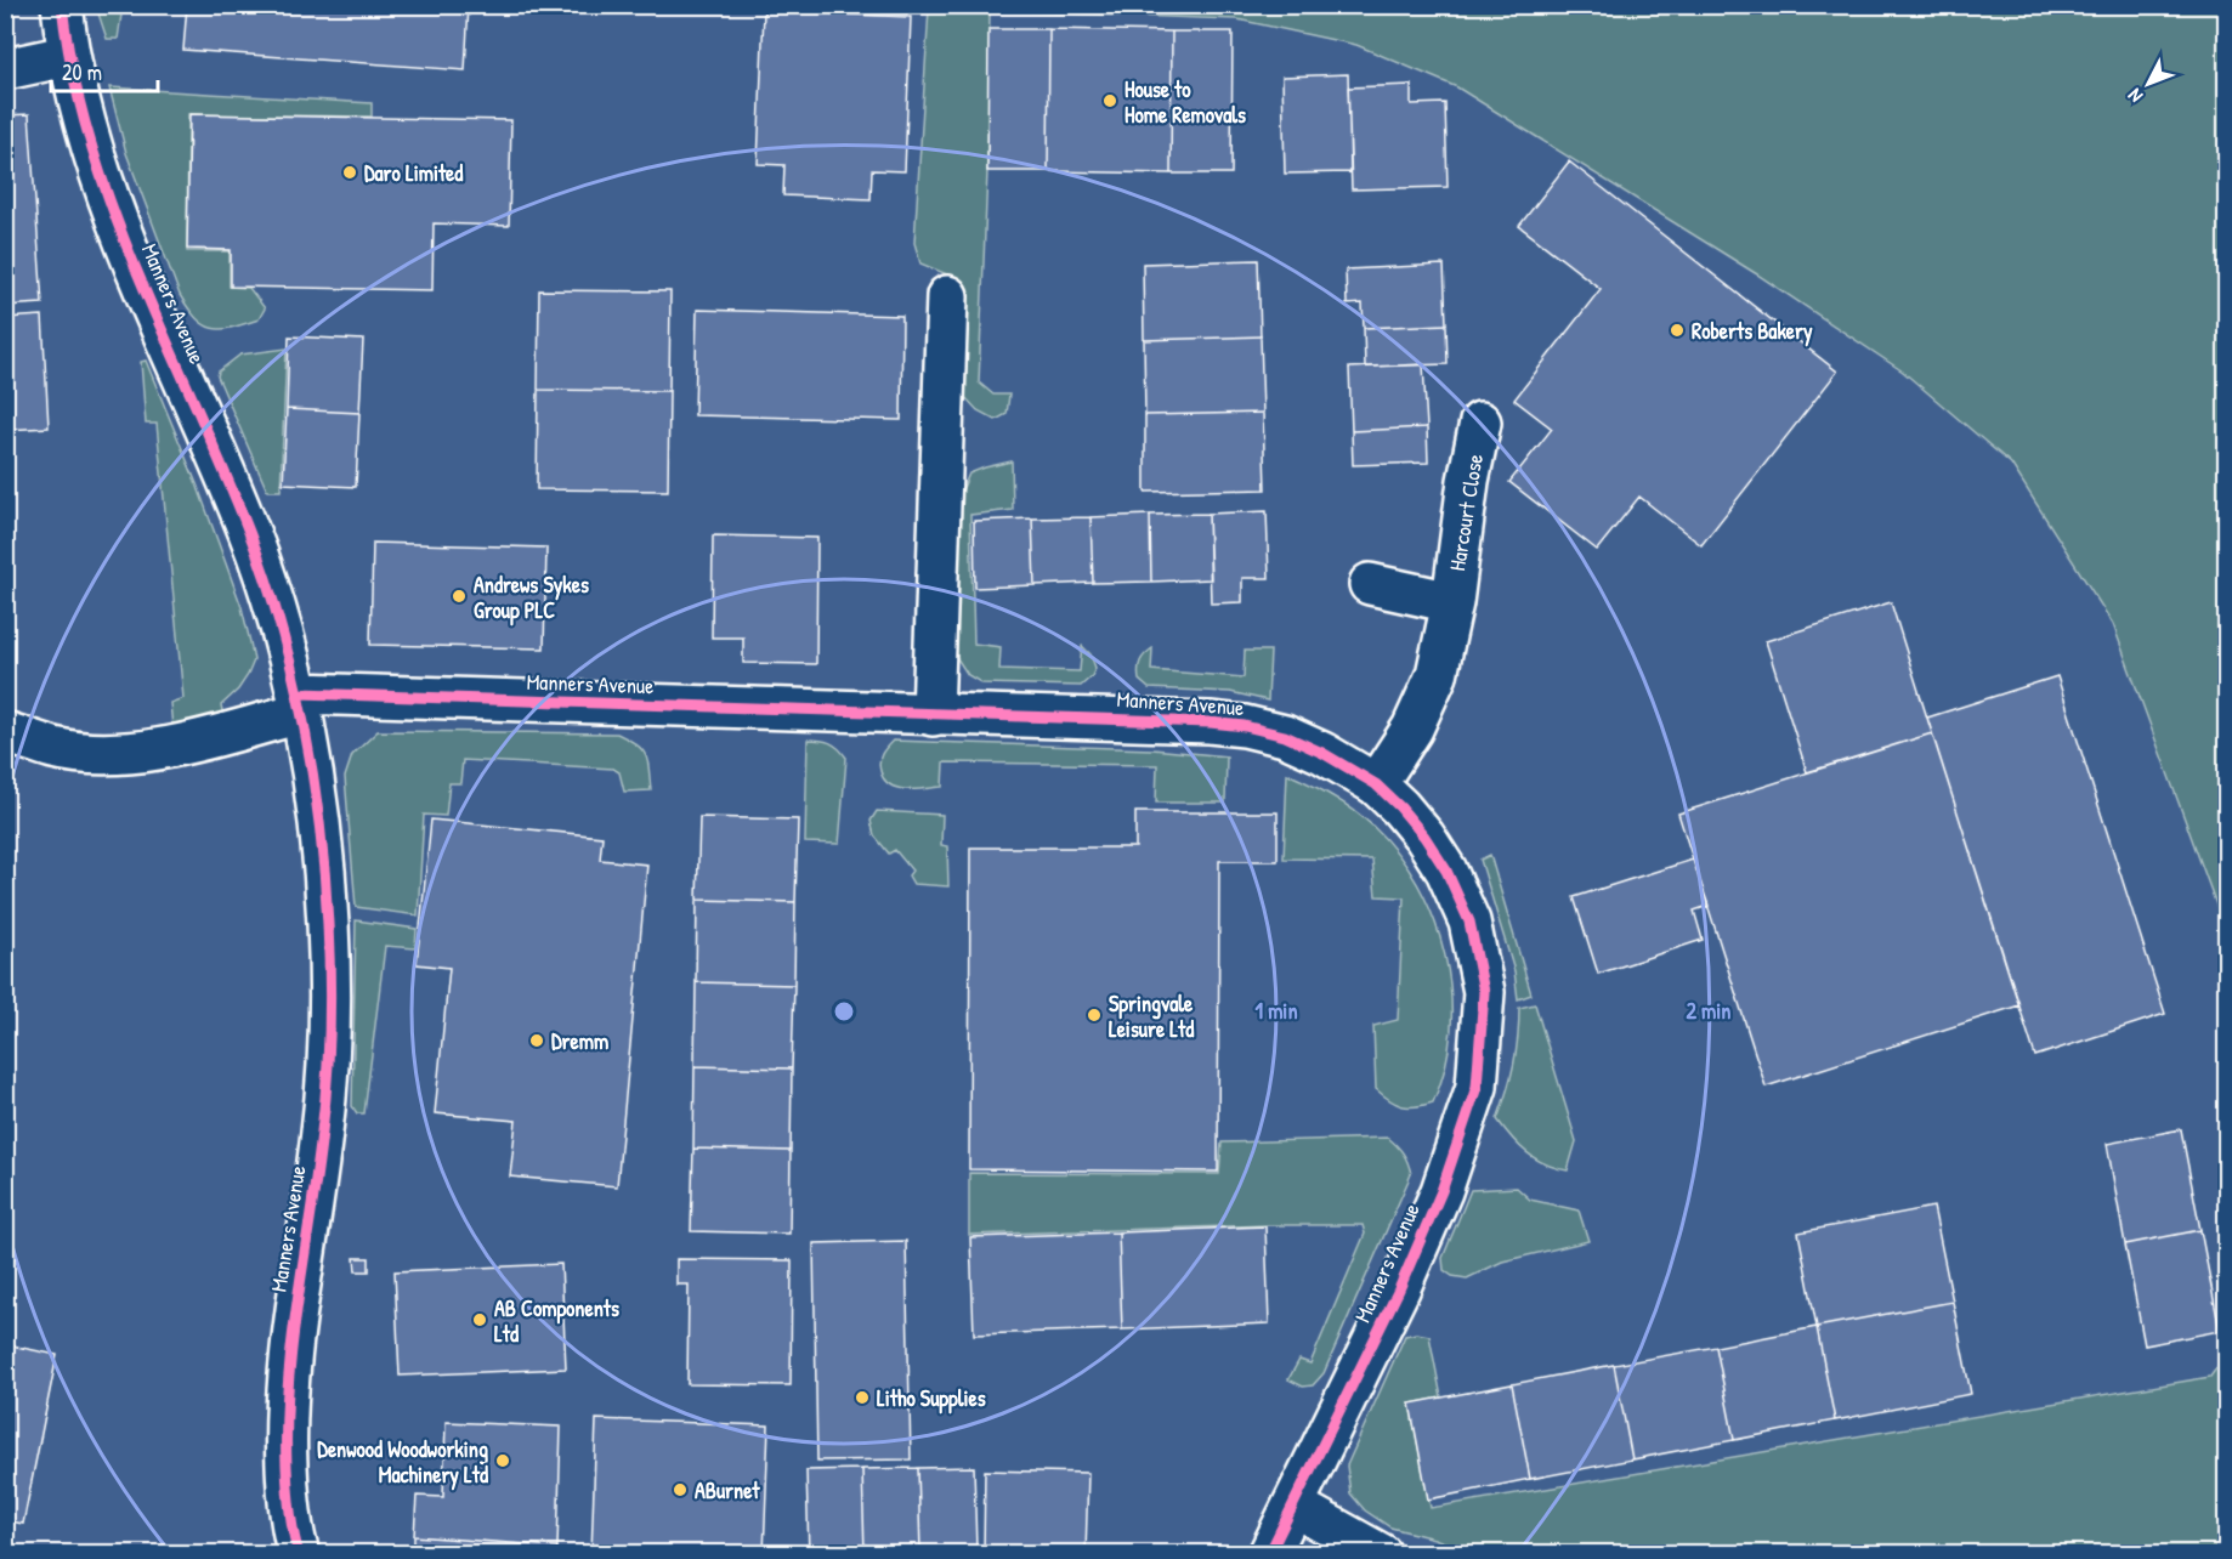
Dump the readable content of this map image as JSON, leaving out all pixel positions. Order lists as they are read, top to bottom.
{
  "streets": {
    "street": ["Manners Avenue", "Harcourt Close"]
  },
  "crossings": [
    ["Manners Avenue", "Harcourt Close"]
  ],
  "places": [
    "House to Home Removals",
    "Daro Limited",
    "Roberts Bakery",
    "Andrews Sykes Group PLC",
    "Springvale Leisure Ltd",
    "Dremm",
    "AB Components Ltd",
    "Litho Supplies",
    "Denwood Woodworking Machinery Ltd",
    "ABurnet"
  ],
  "scale_bar": "20 m",
  "north": "bottom left",
  "rings": ["1 min", "2 min"]
}
